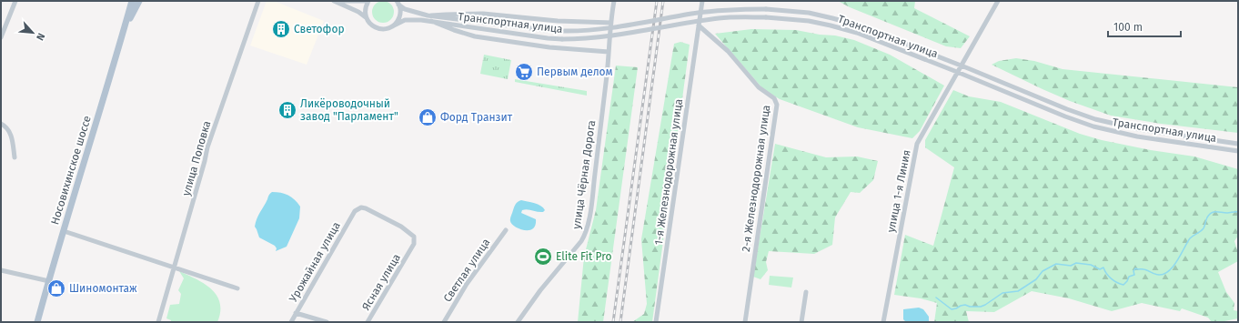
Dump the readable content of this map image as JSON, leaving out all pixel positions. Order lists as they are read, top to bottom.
{
  "streets": {
    "main road": ["Носовихинское шоссе"],
    "street": [
      "Транспортная улица",
      "улица Поповка",
      "1-я Железнодорожная улица",
      "улица Чёрная Дорога",
      "2-я Железнодорожная улица",
      "улица 1-я Линия",
      "Урожайная улица",
      "Светлая улица",
      "Ясная улица"
    ]
  },
  "crossings": [
    ["Транспортная улица", "улица 1-я Линия"],
    ["1-я Железнодорожная улица", "2-я Железнодорожная улица"],
    ["Урожайная улица", "Ясная улица"]
  ],
  "places": {
    "building": ["Светофор", "Ликёроводочный завод \"Парламент\""],
    "supermarket": ["Первым делом"],
    "shop": ["Форд Транзит", "Шиномонтаж"],
    "sports": ["Elite Fit Pro"]
  },
  "scale_bar": "100 m",
  "north": "bottom right"
}
